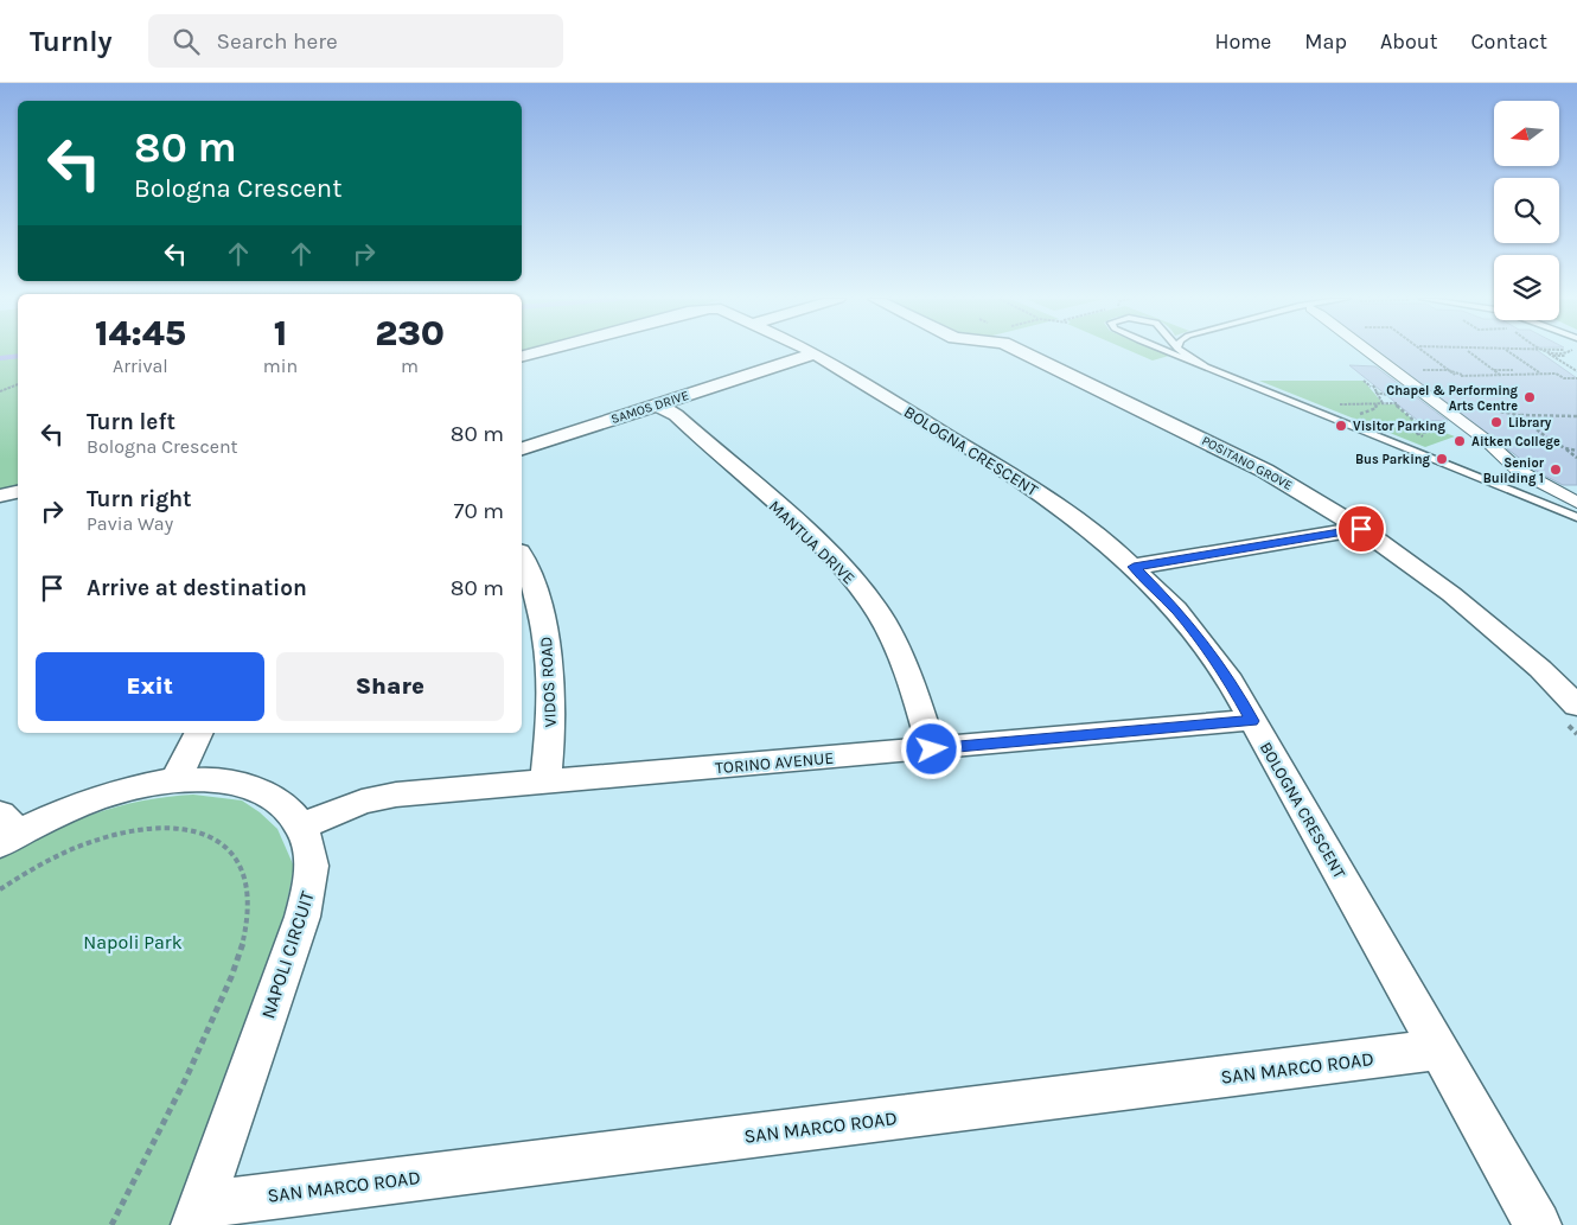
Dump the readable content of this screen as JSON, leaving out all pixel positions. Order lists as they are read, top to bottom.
{
  "streets": {
    "street": [
      "SAMOS DRIVE",
      "BOLOGNA CRESCENT",
      "POSITANO GROVE",
      "MANTUA DRIVE",
      "VIDOS ROAD",
      "TORINO AVENUE",
      "NAPOLI CIRCUIT",
      "SAN MARCO ROAD"
    ]
  },
  "crossings": [
    ["SAMOS DRIVE", "BOLOGNA CRESCENT"],
    ["SAMOS DRIVE", "MANTUA DRIVE"],
    ["BOLOGNA CRESCENT", "TORINO AVENUE"],
    ["BOLOGNA CRESCENT", "SAN MARCO ROAD"],
    ["MANTUA DRIVE", "TORINO AVENUE"],
    ["VIDOS ROAD", "TORINO AVENUE"],
    ["TORINO AVENUE", "NAPOLI CIRCUIT"],
    ["NAPOLI CIRCUIT", "SAN MARCO ROAD"]
  ],
  "parks": ["Napoli Park"],
  "places": [
    "Chapel & Performing Arts Centre",
    "Library",
    "Visitor Parking",
    "Aitken College",
    "Bus Parking",
    "Senior Building 1"
  ],
  "north": "left",
  "page": {
    "header": "Turnly",
    "search": "Search here",
    "nav": [
      "Home",
      "Map",
      "About",
      "Contact"
    ],
    "turn": ["80 m", "Bologna Crescent"],
    "eta": [
      "14:45",
      "Arrival",
      "1",
      "min",
      "230",
      "m"
    ],
    "list": [
      {
        "name": "Turn left",
        "note": "Bologna Crescent",
        "value": "80 m"
      },
      {
        "name": "Turn right",
        "note": "Pavia Way",
        "value": "70 m"
      },
      {
        "name": "Arrive at destination",
        "value": "80 m"
      }
    ],
    "buttons": ["Exit", "Share"]
  }
}
